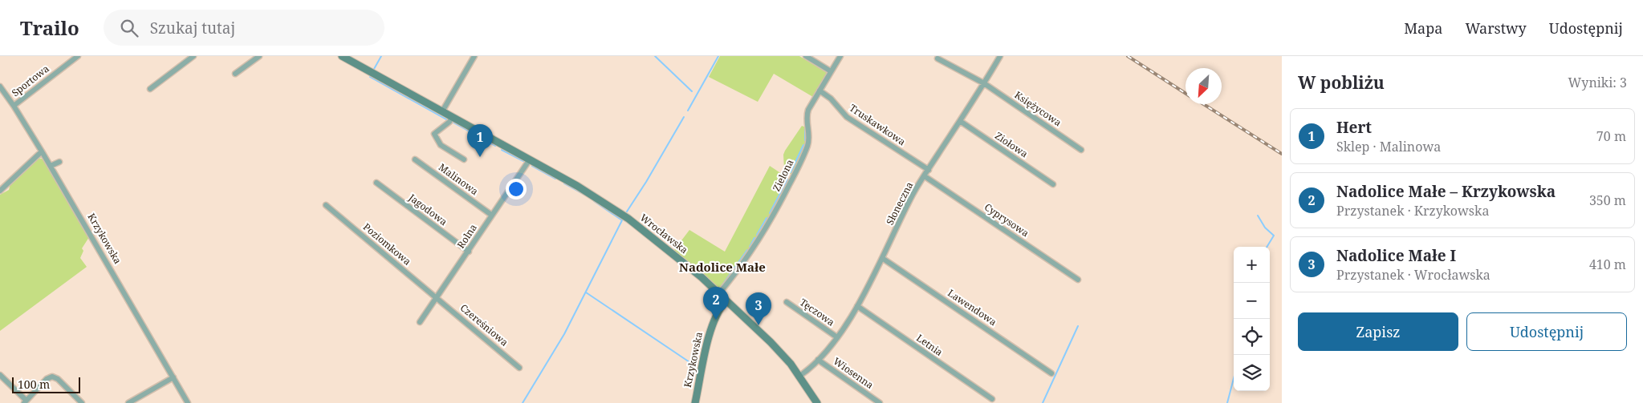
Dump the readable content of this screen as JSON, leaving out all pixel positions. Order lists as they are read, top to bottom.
{
  "streets": {
    "street": [
      "Sportowa",
      "Księżycowa",
      "Truskawkowa",
      "Ziołowa",
      "Zielona",
      "Malinowa",
      "Słoneczna",
      "Jagodowa",
      "Cyprysowa",
      "Wrocławska",
      "Rolna",
      "Krzykowska",
      "Poziomkowa",
      "Lawendowa",
      "Tęczowa",
      "Czereśniowa",
      "Letnia",
      "Wiosenna"
    ]
  },
  "crossings": [
    ["Sportowa", "Krzykowska"],
    ["Księżycowa", "Słoneczna"],
    ["Truskawkowa", "Zielona"],
    ["Truskawkowa", "Słoneczna"],
    ["Ziołowa", "Słoneczna"],
    ["Zielona", "Wrocławska"],
    ["Malinowa", "Rolna"],
    ["Słoneczna", "Cyprysowa"],
    ["Słoneczna", "Lawendowa"],
    ["Słoneczna", "Tęczowa"],
    ["Słoneczna", "Letnia"],
    ["Słoneczna", "Wiosenna"],
    ["Jagodowa", "Rolna"],
    ["Wrocławska", "Rolna"],
    ["Wrocławska", "Krzykowska"],
    ["Wrocławska", "Wiosenna"],
    ["Rolna", "Poziomkowa"],
    ["Rolna", "Czereśniowa"],
    ["Poziomkowa", "Czereśniowa"]
  ],
  "districts": ["Nadolice Małe"],
  "scale_bar": "100 m",
  "north": "bottom left",
  "page": {
    "header": "Trailo",
    "search": "Szukaj tutaj",
    "nav": ["Mapa", "Warstwy", "Udostępnij"],
    "heading": ["W pobliżu", "Wyniki: 3"],
    "list": [
      {
        "mark": "1",
        "name": "Hert",
        "note": "Sklep · Malinowa",
        "value": "70 m"
      },
      {
        "mark": "2",
        "name": "Nadolice Małe – Krzykowska",
        "note": "Przystanek · Krzykowska",
        "value": "350 m"
      },
      {
        "mark": "3",
        "name": "Nadolice Małe I",
        "note": "Przystanek · Wrocławska",
        "value": "410 m"
      }
    ],
    "pins": ["1", "2", "3"],
    "map_buttons": ["+", "−"],
    "buttons": ["Zapisz", "Udostępnij"],
    "scale": "100 m"
  }
}
